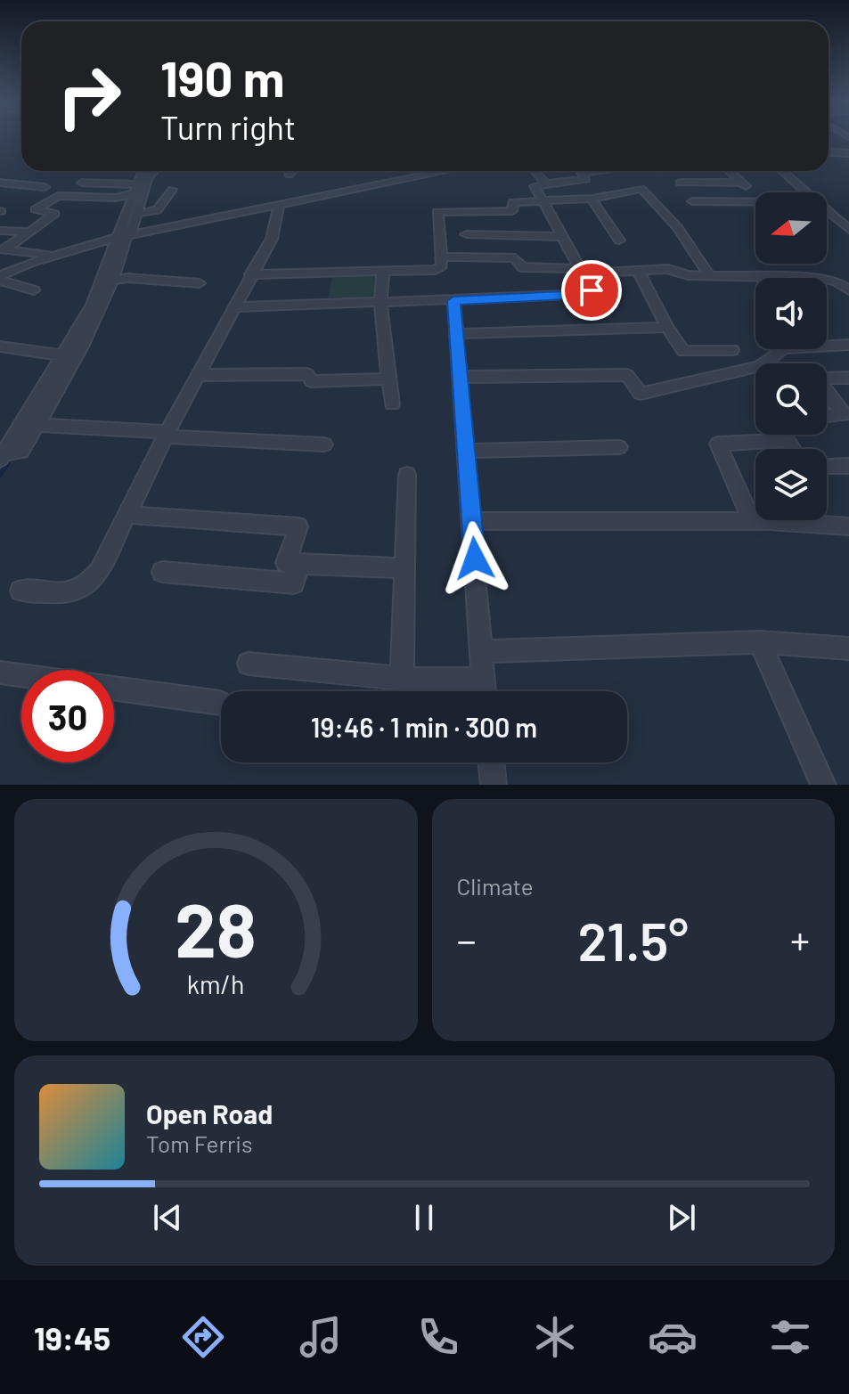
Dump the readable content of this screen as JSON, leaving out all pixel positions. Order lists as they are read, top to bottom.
{
  "north": "left",
  "page": {
    "turn": ["190 m", "Turn right"],
    "limit": "30",
    "trip": "19:46 · 1 min · 300 m",
    "tile": "Climate",
    "heat": ["−", "21.5°", "+"],
    "song": ["Open Road", "Tom Ferris"],
    "tabs": "19:45",
    "gauge": ["28", "km/h"]
  }
}
